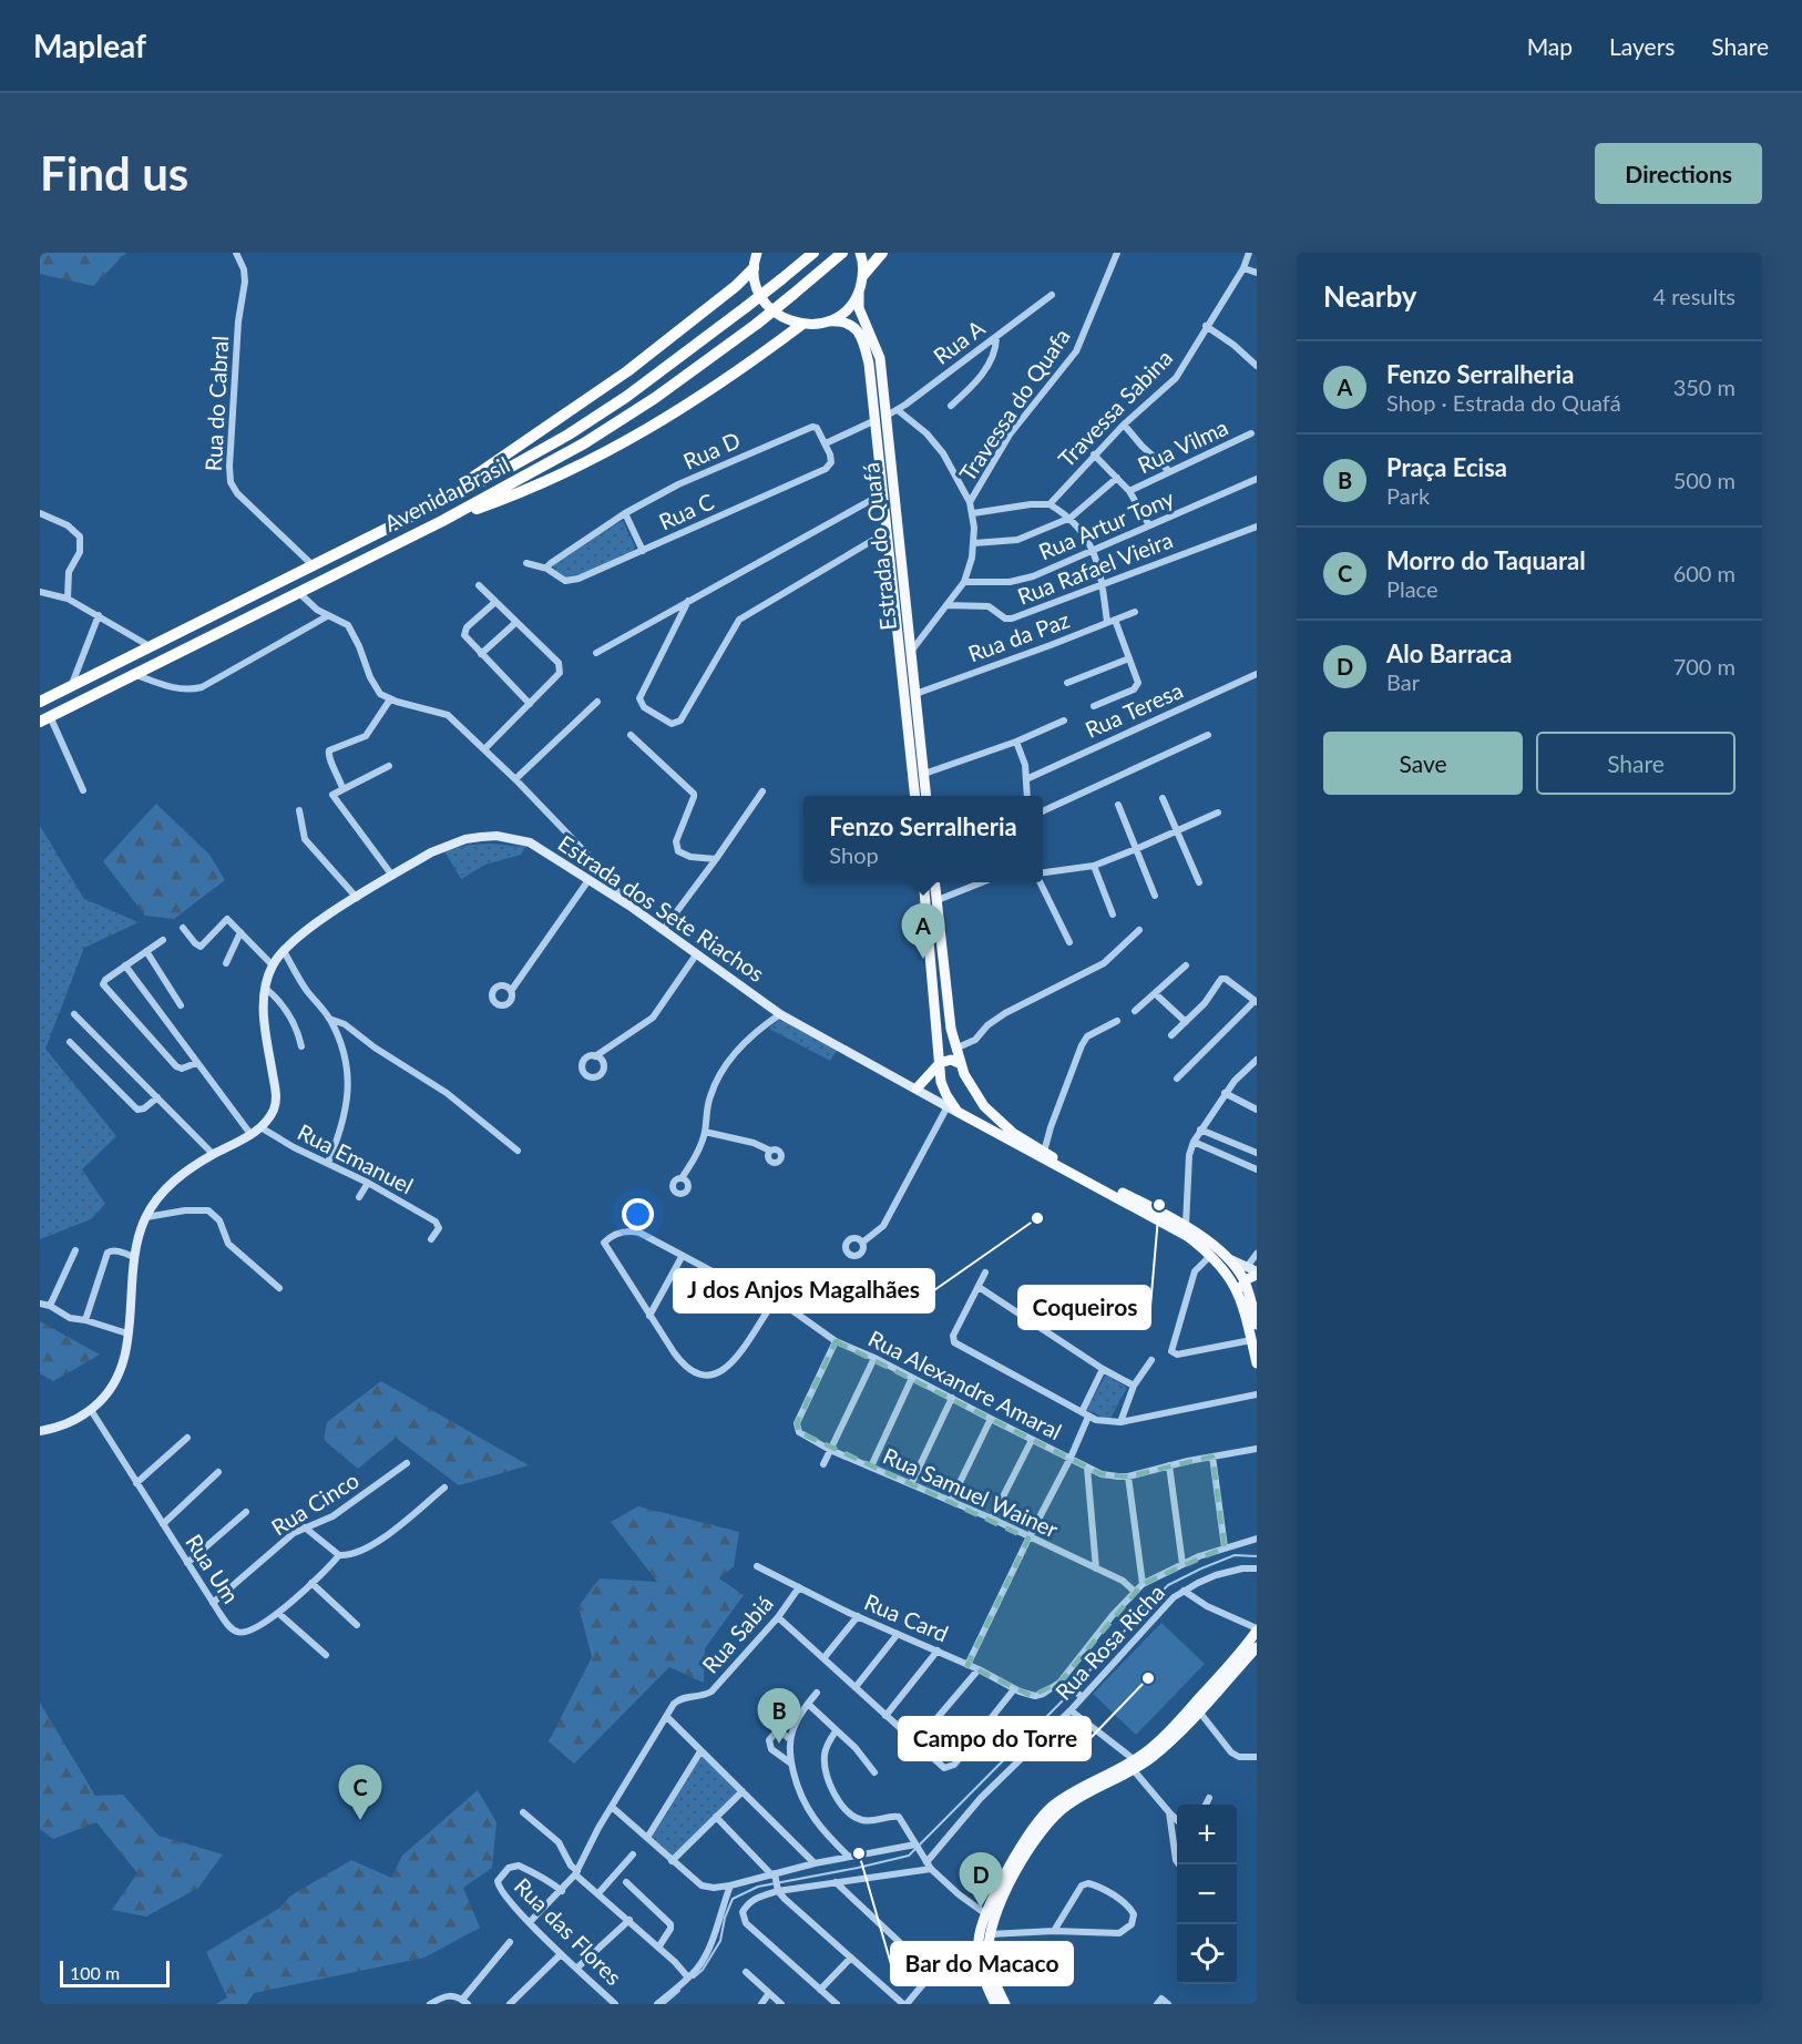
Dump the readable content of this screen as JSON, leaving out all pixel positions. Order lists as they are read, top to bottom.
{
  "streets": {
    "highway": ["Avenida Brasil"],
    "main road": ["Estrada do Quafá", "Estrada dos Sete Riachos"],
    "street": [
      "Rua A",
      "Rua do Cabral",
      "Travessa do Quafa",
      "Travessa Sabina",
      "Rua Vilma",
      "Rua D",
      "Rua C",
      "Rua Artur Tony",
      "Rua Rafael Vieira",
      "Rua da Paz",
      "Rua Teresa",
      "Rua Emanuel",
      "Rua Alexandre Amaral",
      "Rua Samuel Wainer",
      "Rua Cinco",
      "Rua Um",
      "Rua Card",
      "Rua Sabiá",
      "Rua Rosa Richa",
      "Rua das Flores"
    ]
  },
  "crossings": [
    ["Rua A", "Rua D"],
    ["Rua A", "Rua C"],
    ["Rua A", "Estrada do Quafá"],
    ["Rua do Cabral", "Avenida Brasil"],
    ["Travessa Sabina", "Rua Vilma"],
    ["Rua Vilma", "Rua Artur Tony"],
    ["Rua D", "Rua C"],
    ["Estrada do Quafá", "Rua da Paz"],
    ["Estrada dos Sete Riachos", "Rua Emanuel"],
    ["Estrada dos Sete Riachos", "Rua Um"],
    ["Rua Alexandre Amaral", "Rua Samuel Wainer"],
    ["Rua Samuel Wainer", "Rua Rosa Richa"],
    ["Rua Cinco", "Rua Um"],
    ["Rua Card", "Rua Sabiá"],
    ["Rua Card", "Rua Rosa Richa"],
    ["Rua Sabiá", "Rua das Flores"]
  ],
  "places": [
    "Coqueiros",
    "J dos Anjos Magalhães",
    "Campo do Torre",
    "Bar do Macaco"
  ],
  "scale_bar": "100 m",
  "page": {
    "header": "Mapleaf",
    "nav": ["Map", "Layers", "Share"],
    "buttons": [
      "Directions",
      ["Save", "Share"]
    ],
    "title": "Find us",
    "heading": ["Nearby", "4 results"],
    "list": [
      {
        "mark": "A",
        "name": "Fenzo Serralheria",
        "note": "Shop · Estrada do Quafá",
        "value": "350 m"
      },
      {
        "mark": "B",
        "name": "Praça Ecisa",
        "note": "Park",
        "value": "500 m"
      },
      {
        "mark": "C",
        "name": "Morro do Taquaral",
        "note": "Place",
        "value": "600 m"
      },
      {
        "mark": "D",
        "name": "Alo Barraca",
        "note": "Bar",
        "value": "700 m"
      }
    ],
    "popup": ["Fenzo Serralheria", "Shop"],
    "pins": [
      "A",
      "B",
      "C",
      "D"
    ],
    "map_buttons": ["+", "−"],
    "scale": "100 m"
  }
}
